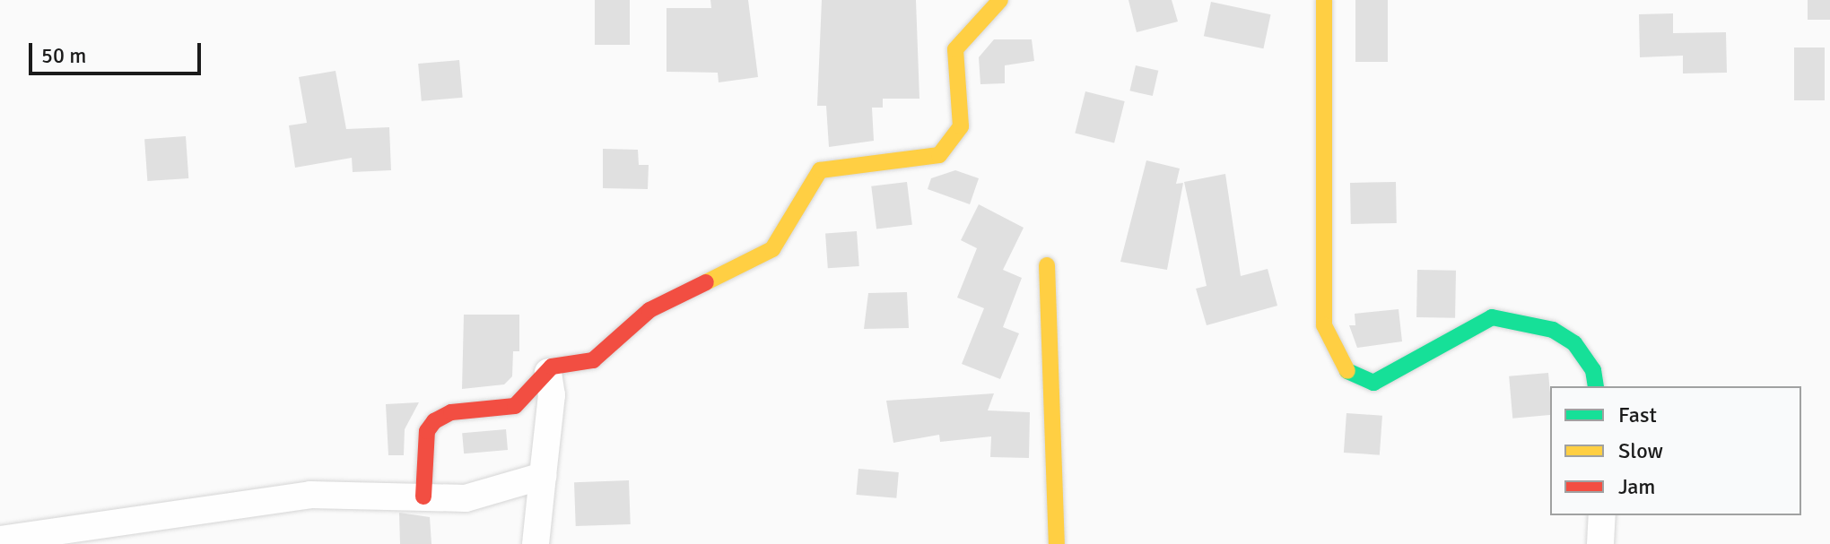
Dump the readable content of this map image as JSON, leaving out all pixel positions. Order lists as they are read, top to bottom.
{
  "legend": ["Fast", "Slow", "Jam"],
  "scale_bar": "50 m"
}
